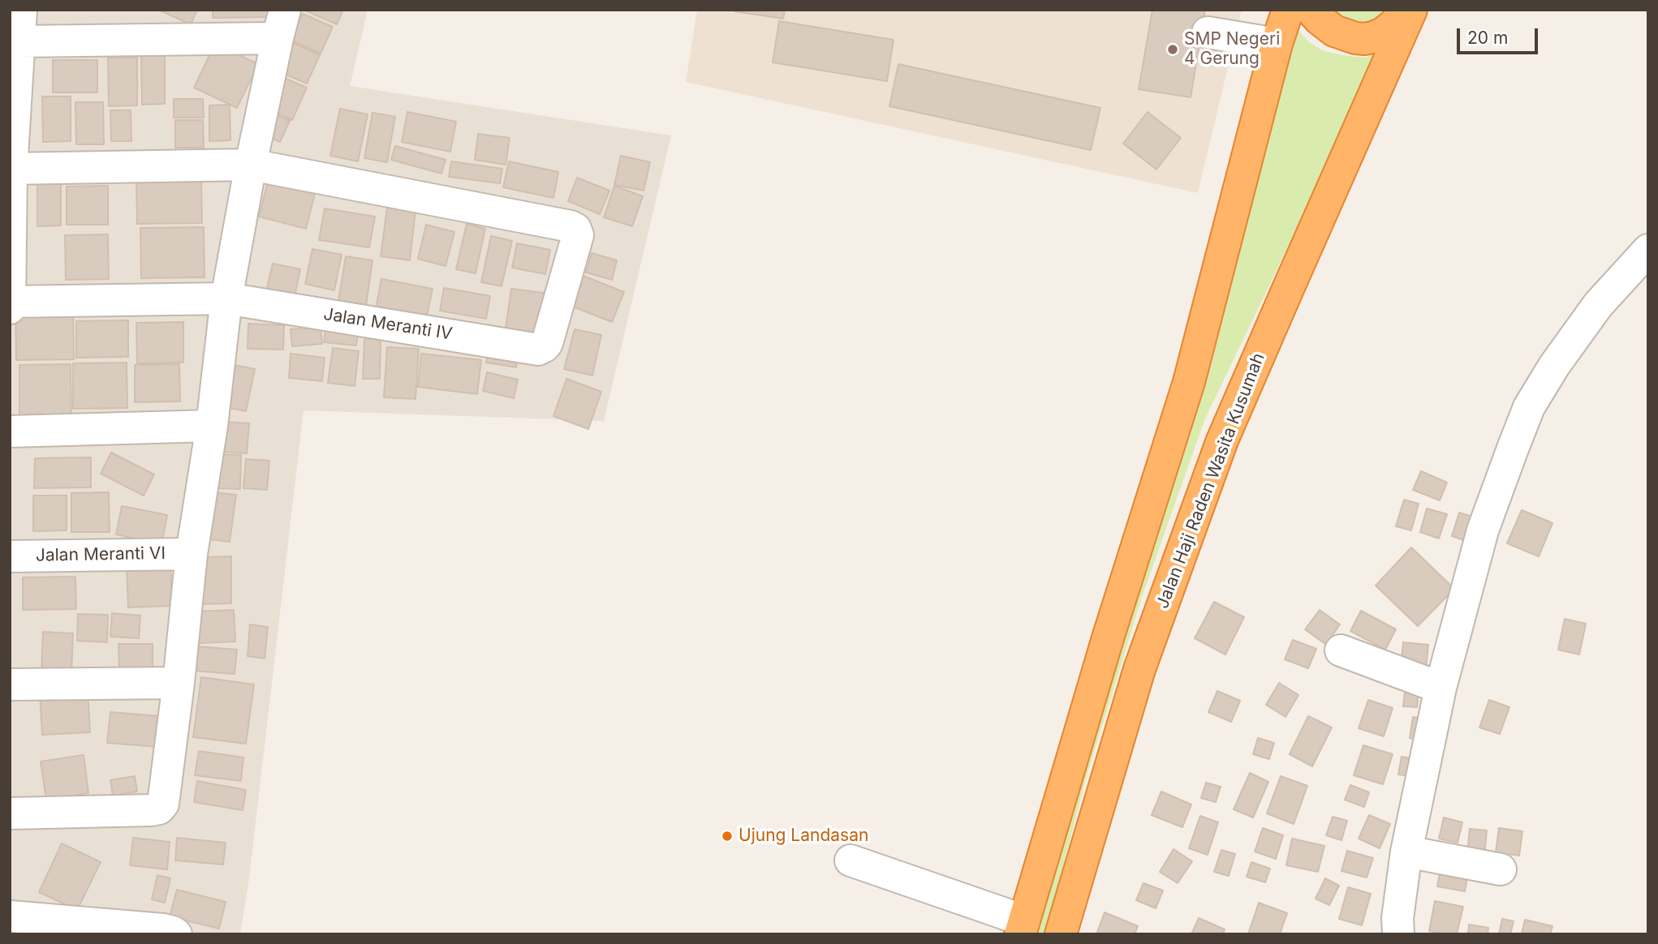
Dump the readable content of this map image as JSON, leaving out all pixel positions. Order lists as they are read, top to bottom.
{
  "streets": {
    "highway": ["Jalan Haji Raden Wasita Kusumah"],
    "street": ["Jalan Meranti IV", "Jalan Meranti VI"]
  },
  "places": ["SMP Negeri 4 Gerung", "Ujung Landasan"],
  "scale_bar": "20 m"
}
